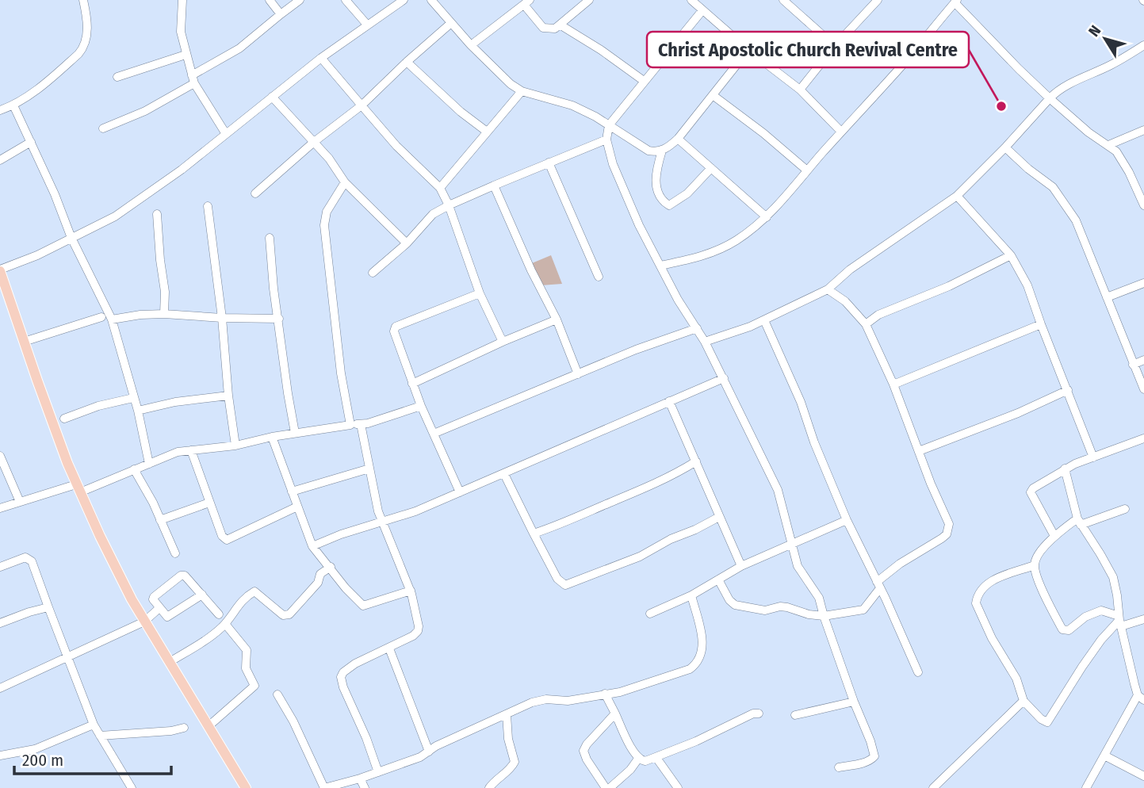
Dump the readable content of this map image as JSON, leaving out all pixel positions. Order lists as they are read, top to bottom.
{
  "places": ["Christ Apostolic Church Revival Centre"],
  "scale_bar": "200 m",
  "north": "top left"
}
